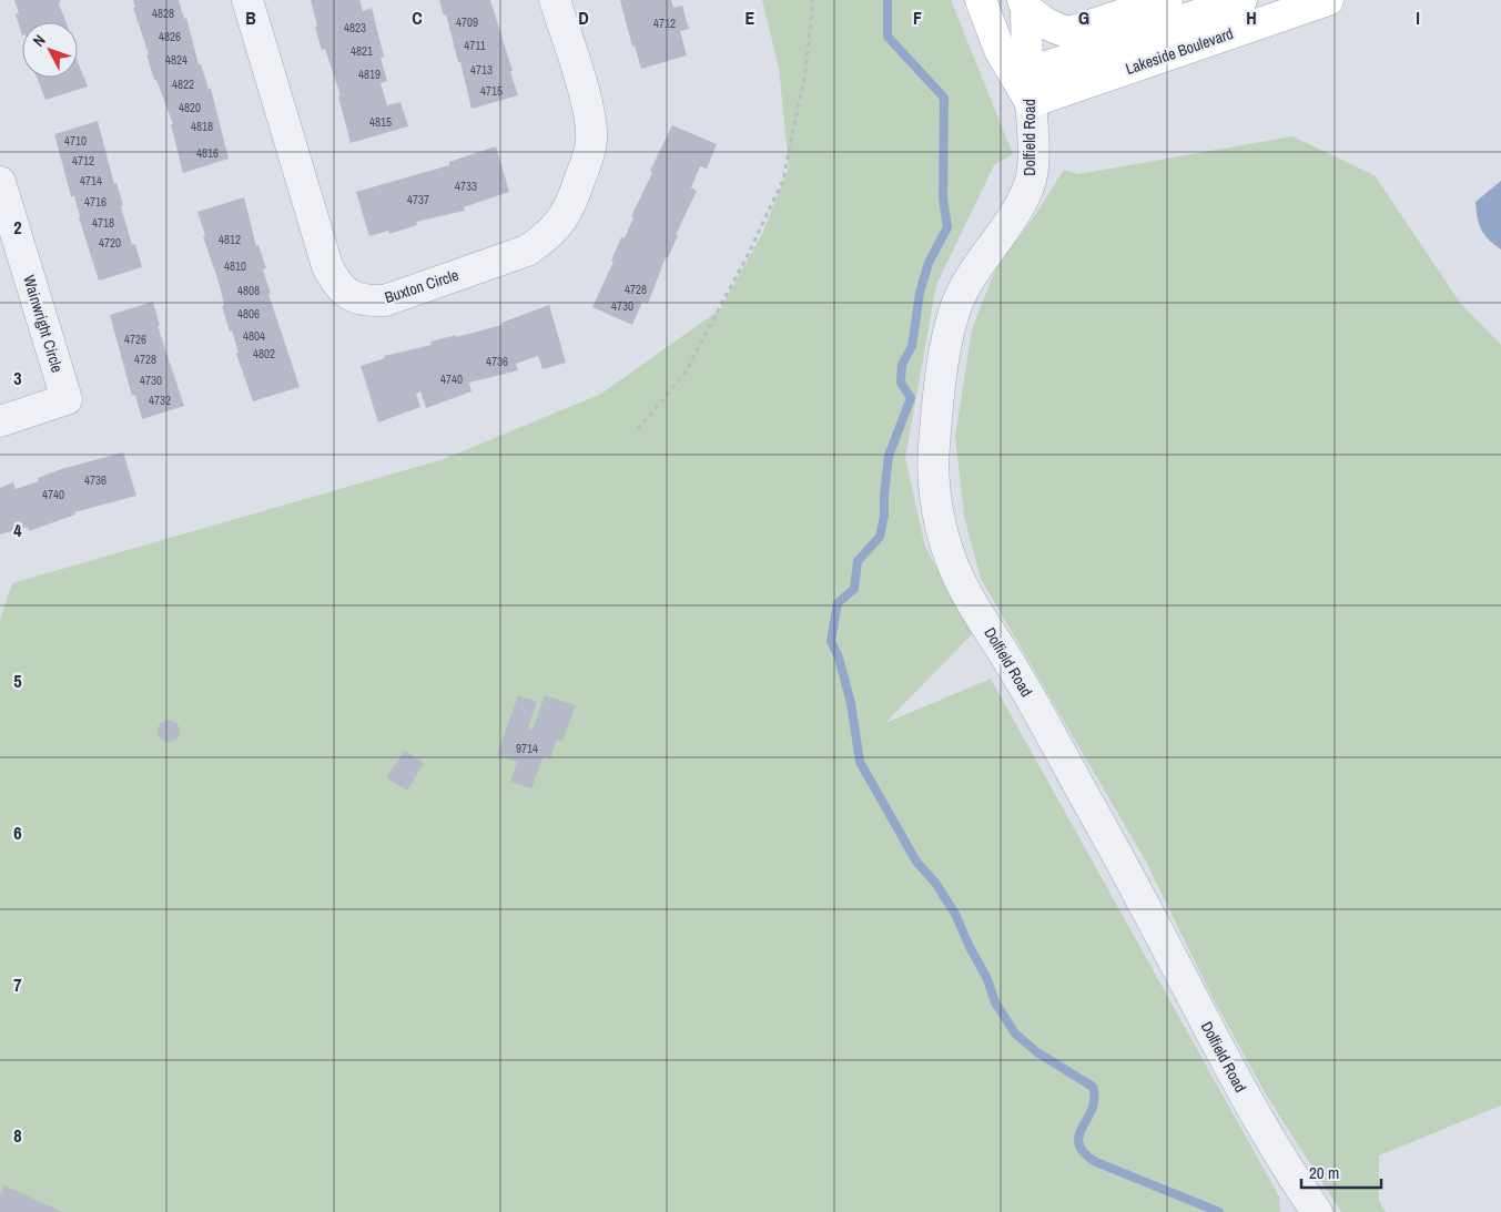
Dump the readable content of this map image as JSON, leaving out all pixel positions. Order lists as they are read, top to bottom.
{
  "streets": {
    "main road": ["Lakeside Boulevard"],
    "street": ["Dolfield Road", "Buxton Circle", "Wainwright Circle"]
  },
  "crossings": [
    ["Lakeside Boulevard", "Dolfield Road"]
  ],
  "house_numbers": [
    "4828",
    "4709",
    "4712",
    "4823",
    "4826",
    "4711",
    "4821",
    "4824",
    "4713",
    "4819",
    "4822",
    "4715",
    "4820",
    "4815",
    "4818",
    "4710",
    "4816",
    "4712",
    "4714",
    "4733",
    "4737",
    "4716",
    "4718",
    "4812",
    "4720",
    "4810",
    "4728",
    "4808",
    "4730",
    "4806",
    "4804",
    "4726",
    "4802",
    "4728",
    "4736",
    "4740",
    "4730",
    "4732",
    "4736",
    "4740",
    "9714"
  ],
  "scale_bar": "20 m",
  "north": "top left",
  "grid": {
    "columns": [
      "B",
      "C",
      "D",
      "E",
      "F",
      "G",
      "H",
      "I"
    ],
    "rows": [
      "2",
      "3",
      "4",
      "5",
      "6",
      "7",
      "8"
    ]
  }
}
